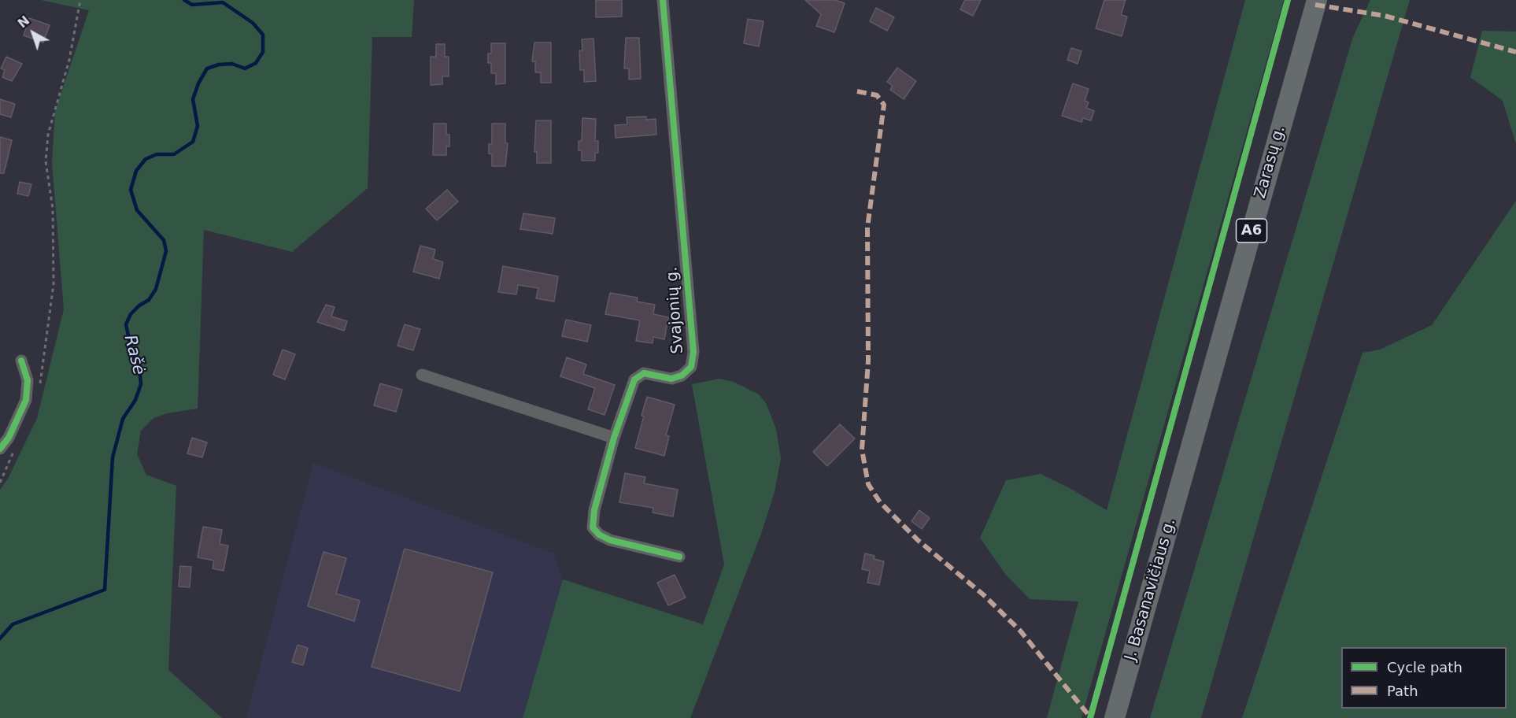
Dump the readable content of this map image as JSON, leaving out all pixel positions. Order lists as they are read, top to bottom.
{
  "streets": {
    "highway": ["Zarasų g.", "A6", "J. Basanavičiaus g."],
    "street": ["Svajonių g."]
  },
  "crossings": [
    ["Zarasų g.", "J. Basanavičiaus g."]
  ],
  "water": ["Rašė"],
  "legend": ["Cycle path", "Path"],
  "north": "top left"
}
